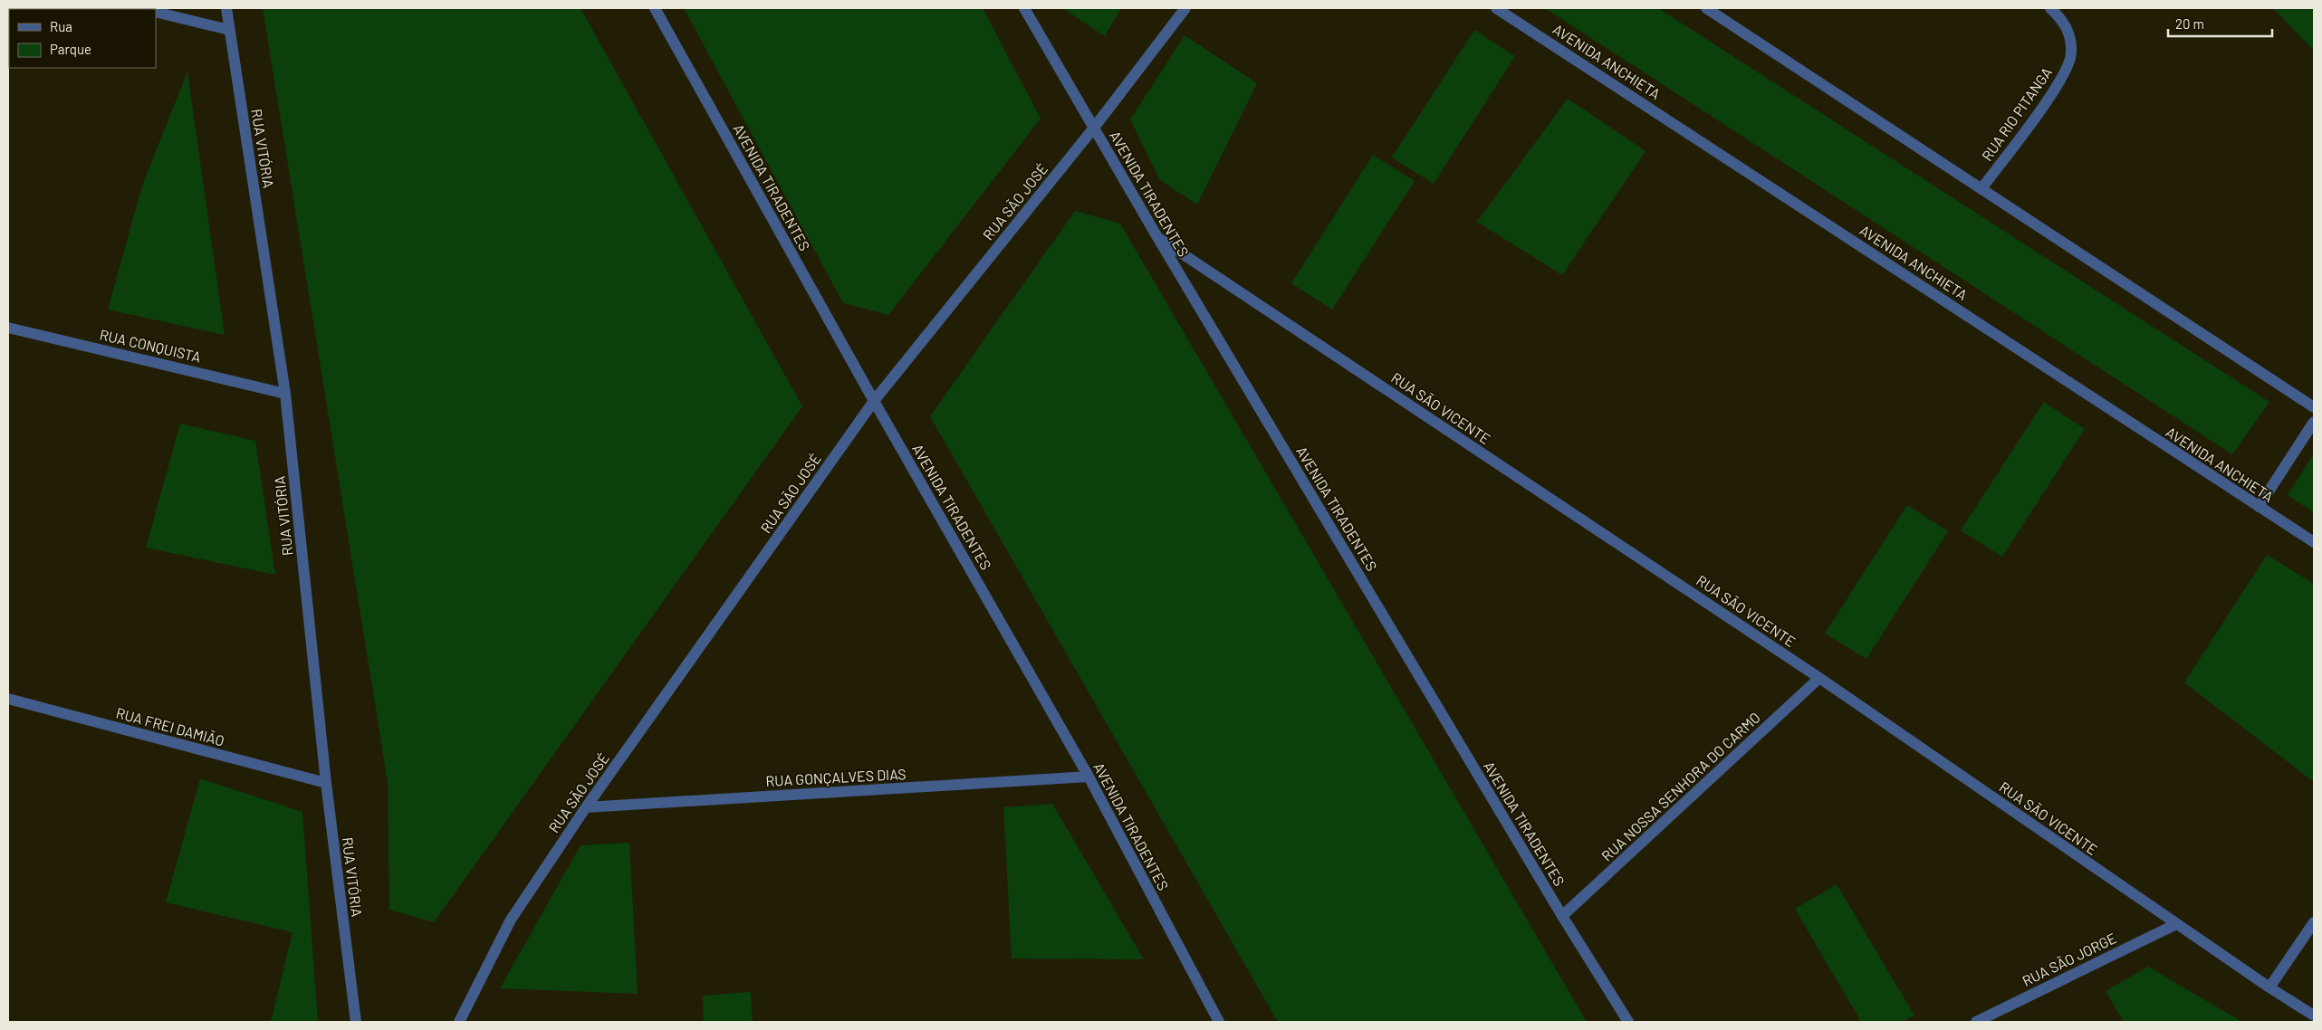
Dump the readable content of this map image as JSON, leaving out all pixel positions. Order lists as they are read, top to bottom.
{
  "streets": {
    "street": [
      "AVENIDA ANCHIETA",
      "RUA RIO PITANGA",
      "RUA VITÓRIA",
      "AVENIDA TIRADENTES",
      "RUA SÃO JOSÉ",
      "RUA CONQUISTA",
      "RUA SÃO VICENTE",
      "RUA FREI DAMIÃO",
      "RUA GONÇALVES DIAS",
      "RUA NOSSA SENHORA DO CARMO",
      "RUA SÃO JORGE"
    ]
  },
  "crossings": [
    ["RUA VITÓRIA", "RUA CONQUISTA"],
    ["RUA VITÓRIA", "RUA FREI DAMIÃO"],
    ["AVENIDA TIRADENTES", "RUA SÃO JOSÉ"],
    ["AVENIDA TIRADENTES", "RUA SÃO VICENTE"],
    ["AVENIDA TIRADENTES", "RUA GONÇALVES DIAS"],
    ["AVENIDA TIRADENTES", "RUA NOSSA SENHORA DO CARMO"],
    ["RUA SÃO JOSÉ", "RUA GONÇALVES DIAS"],
    ["RUA SÃO VICENTE", "RUA NOSSA SENHORA DO CARMO"],
    ["RUA SÃO VICENTE", "RUA SÃO JORGE"]
  ],
  "legend": ["Rua", "Parque"],
  "scale_bar": "20 m"
}
